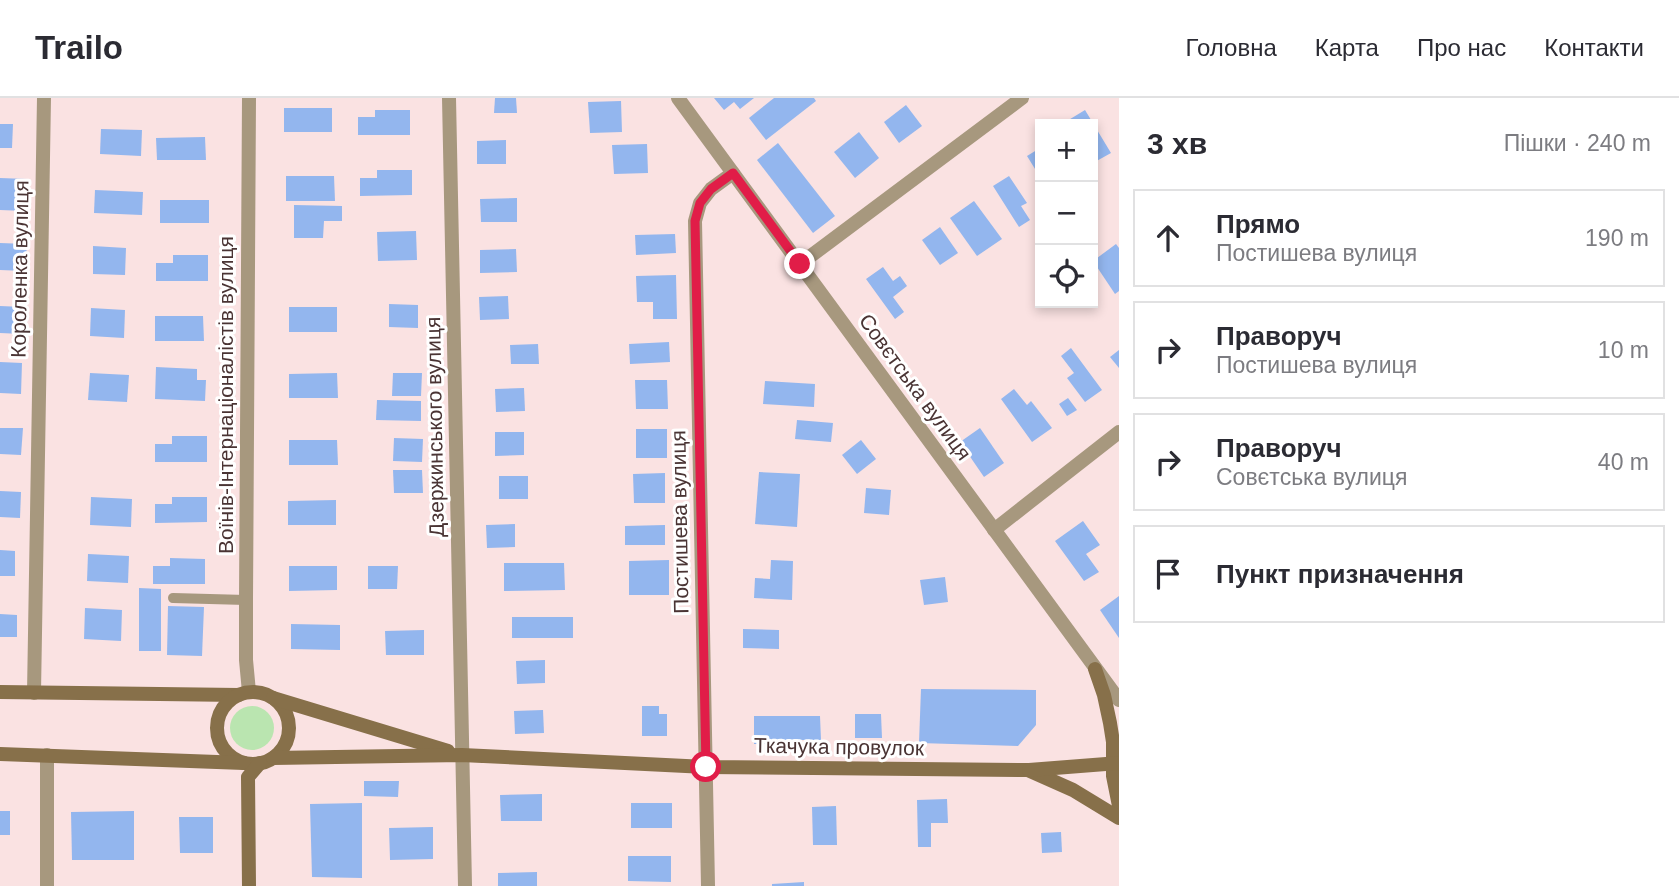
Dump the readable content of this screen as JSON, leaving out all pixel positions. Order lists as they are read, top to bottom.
{
  "streets": {
    "street": [
      "Короленка вулиця",
      "Совєтська вулиця",
      "Воїнів-Інтернаціоналістів вулиця",
      "Дзержинського вулиця",
      "Постишева вулиця",
      "Ткачука провулок"
    ]
  },
  "crossings": [
    ["Совєтська вулиця", "Постишева вулиця"],
    ["Дзержинського вулиця", "Ткачука провулок"],
    ["Постишева вулиця", "Ткачука провулок"]
  ],
  "page": {
    "header": "Trailo",
    "nav": [
      "Головна",
      "Карта",
      "Про нас",
      "Контакти"
    ],
    "heading": ["3 хв", "Пішки · 240 m"],
    "map_buttons": ["+", "−"],
    "list": [
      ["Прямо", "Постишева вулиця", "190 m"],
      ["Праворуч", "Постишева вулиця", "10 m"],
      ["Праворуч", "Совєтська вулиця", "40 m"],
      "Пункт призначення"
    ]
  }
}
